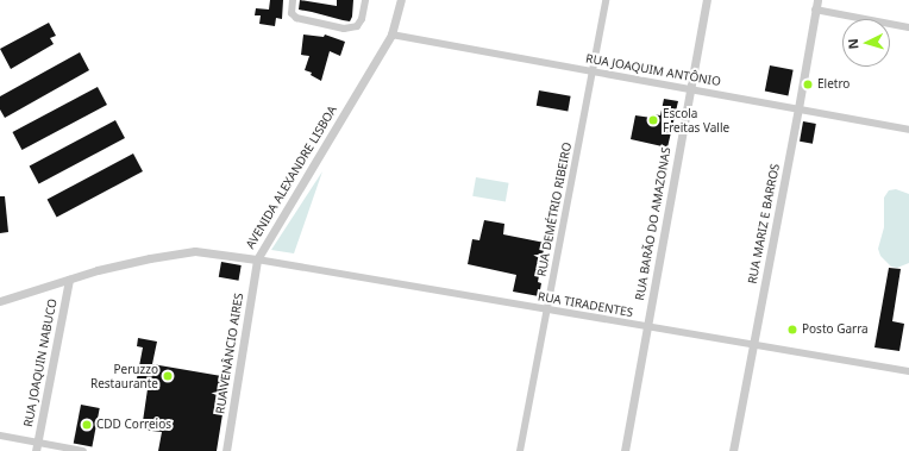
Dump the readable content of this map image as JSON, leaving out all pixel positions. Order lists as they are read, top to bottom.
{
  "streets": {
    "street": [
      "RUA JOAQUIM ANTÔNIO",
      "AVENIDA ALEXANDRE LISBOA",
      "RUA DEMÉTRIO RIBEIRO",
      "RUA BARÃO DO AMAZONAS",
      "RUA MARIZ E BARROS",
      "RUA TIRADENTES",
      "RUA VENÂNCIO AIRES",
      "RUA JOAQUIN NABUCO"
    ]
  },
  "crossings": [
    ["RUA JOAQUIM ANTÔNIO", "AVENIDA ALEXANDRE LISBOA"],
    ["RUA JOAQUIM ANTÔNIO", "RUA DEMÉTRIO RIBEIRO"],
    ["RUA JOAQUIM ANTÔNIO", "RUA BARÃO DO AMAZONAS"],
    ["RUA JOAQUIM ANTÔNIO", "RUA MARIZ E BARROS"],
    ["AVENIDA ALEXANDRE LISBOA", "RUA TIRADENTES"],
    ["AVENIDA ALEXANDRE LISBOA", "RUA VENÂNCIO AIRES"],
    ["AVENIDA ALEXANDRE LISBOA", "RUA JOAQUIN NABUCO"],
    ["RUA DEMÉTRIO RIBEIRO", "RUA TIRADENTES"],
    ["RUA BARÃO DO AMAZONAS", "RUA TIRADENTES"],
    ["RUA MARIZ E BARROS", "RUA TIRADENTES"],
    ["RUA TIRADENTES", "RUA VENÂNCIO AIRES"]
  ],
  "places": [
    "Eletro",
    "Escola Freitas Valle",
    "Posto Garra",
    "Peruzzo Restaurante",
    "CDD Correios"
  ],
  "north": "left"
}
